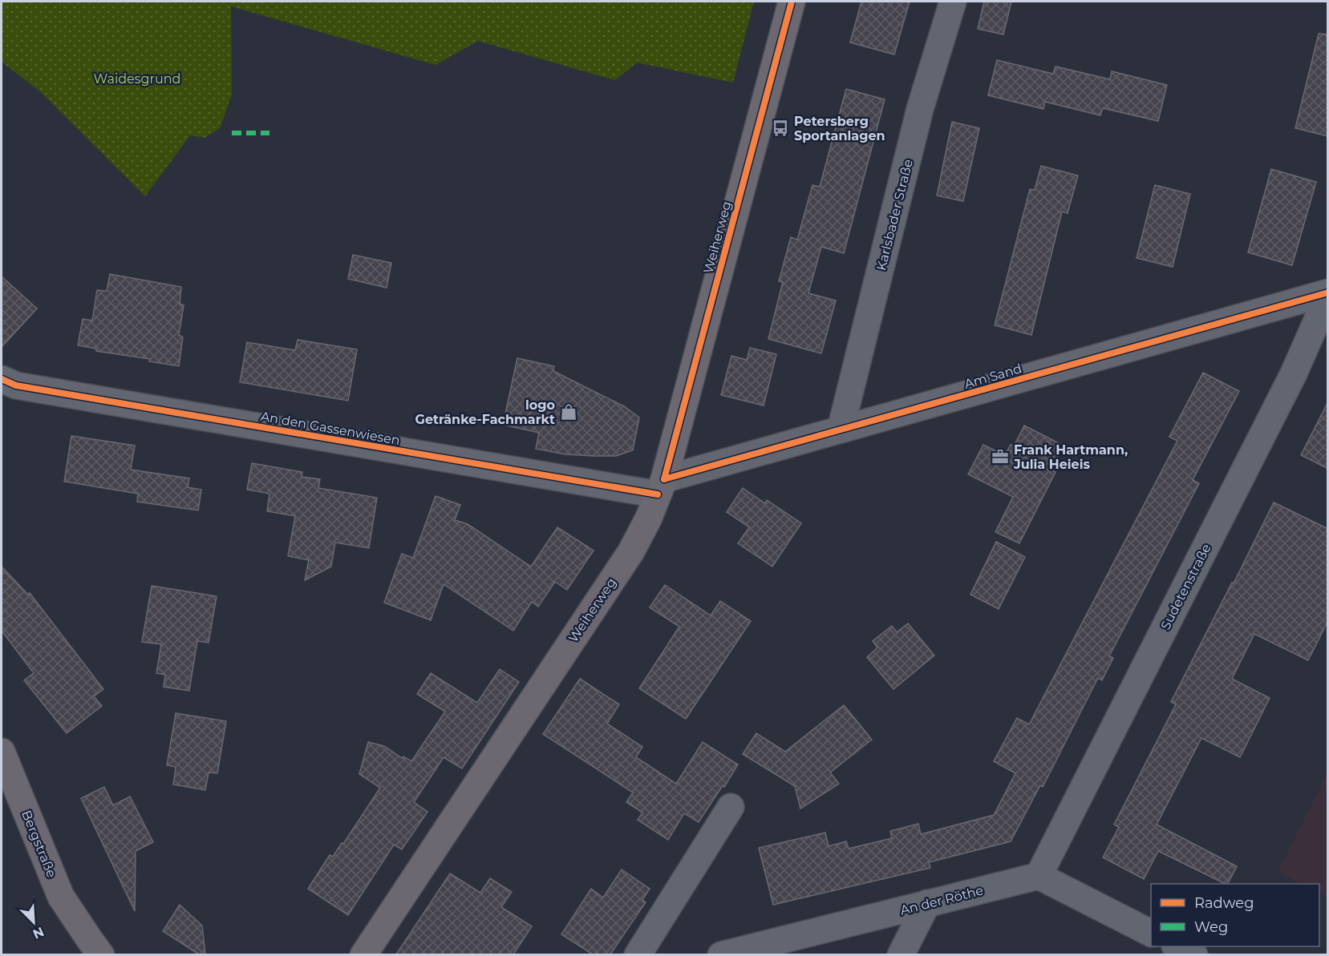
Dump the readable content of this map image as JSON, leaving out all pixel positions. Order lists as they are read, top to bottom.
{
  "streets": {
    "main road": ["Weiherweg", "Bergstraße"],
    "street": [
      "Karlsbader Straße",
      "Am Sand",
      "An den Gassenwiesen",
      "Sudetenstraße",
      "An der Röthe"
    ]
  },
  "crossings": [
    ["Karlsbader Straße", "Am Sand"],
    ["Weiherweg", "Am Sand"],
    ["Weiherweg", "An den Gassenwiesen"],
    ["Am Sand", "An den Gassenwiesen"],
    ["Am Sand", "Sudetenstraße"],
    ["Sudetenstraße", "An der Röthe"]
  ],
  "parks": ["Waidesgrund"],
  "places": {
    "bus stop": ["Petersberg Sportanlagen"],
    "shop": ["logo Getränke-Fachmarkt"],
    "office": ["Frank Hartmann, Julia Heieis"]
  },
  "legend": ["Radweg", "Weg"],
  "north": "bottom right"
}
